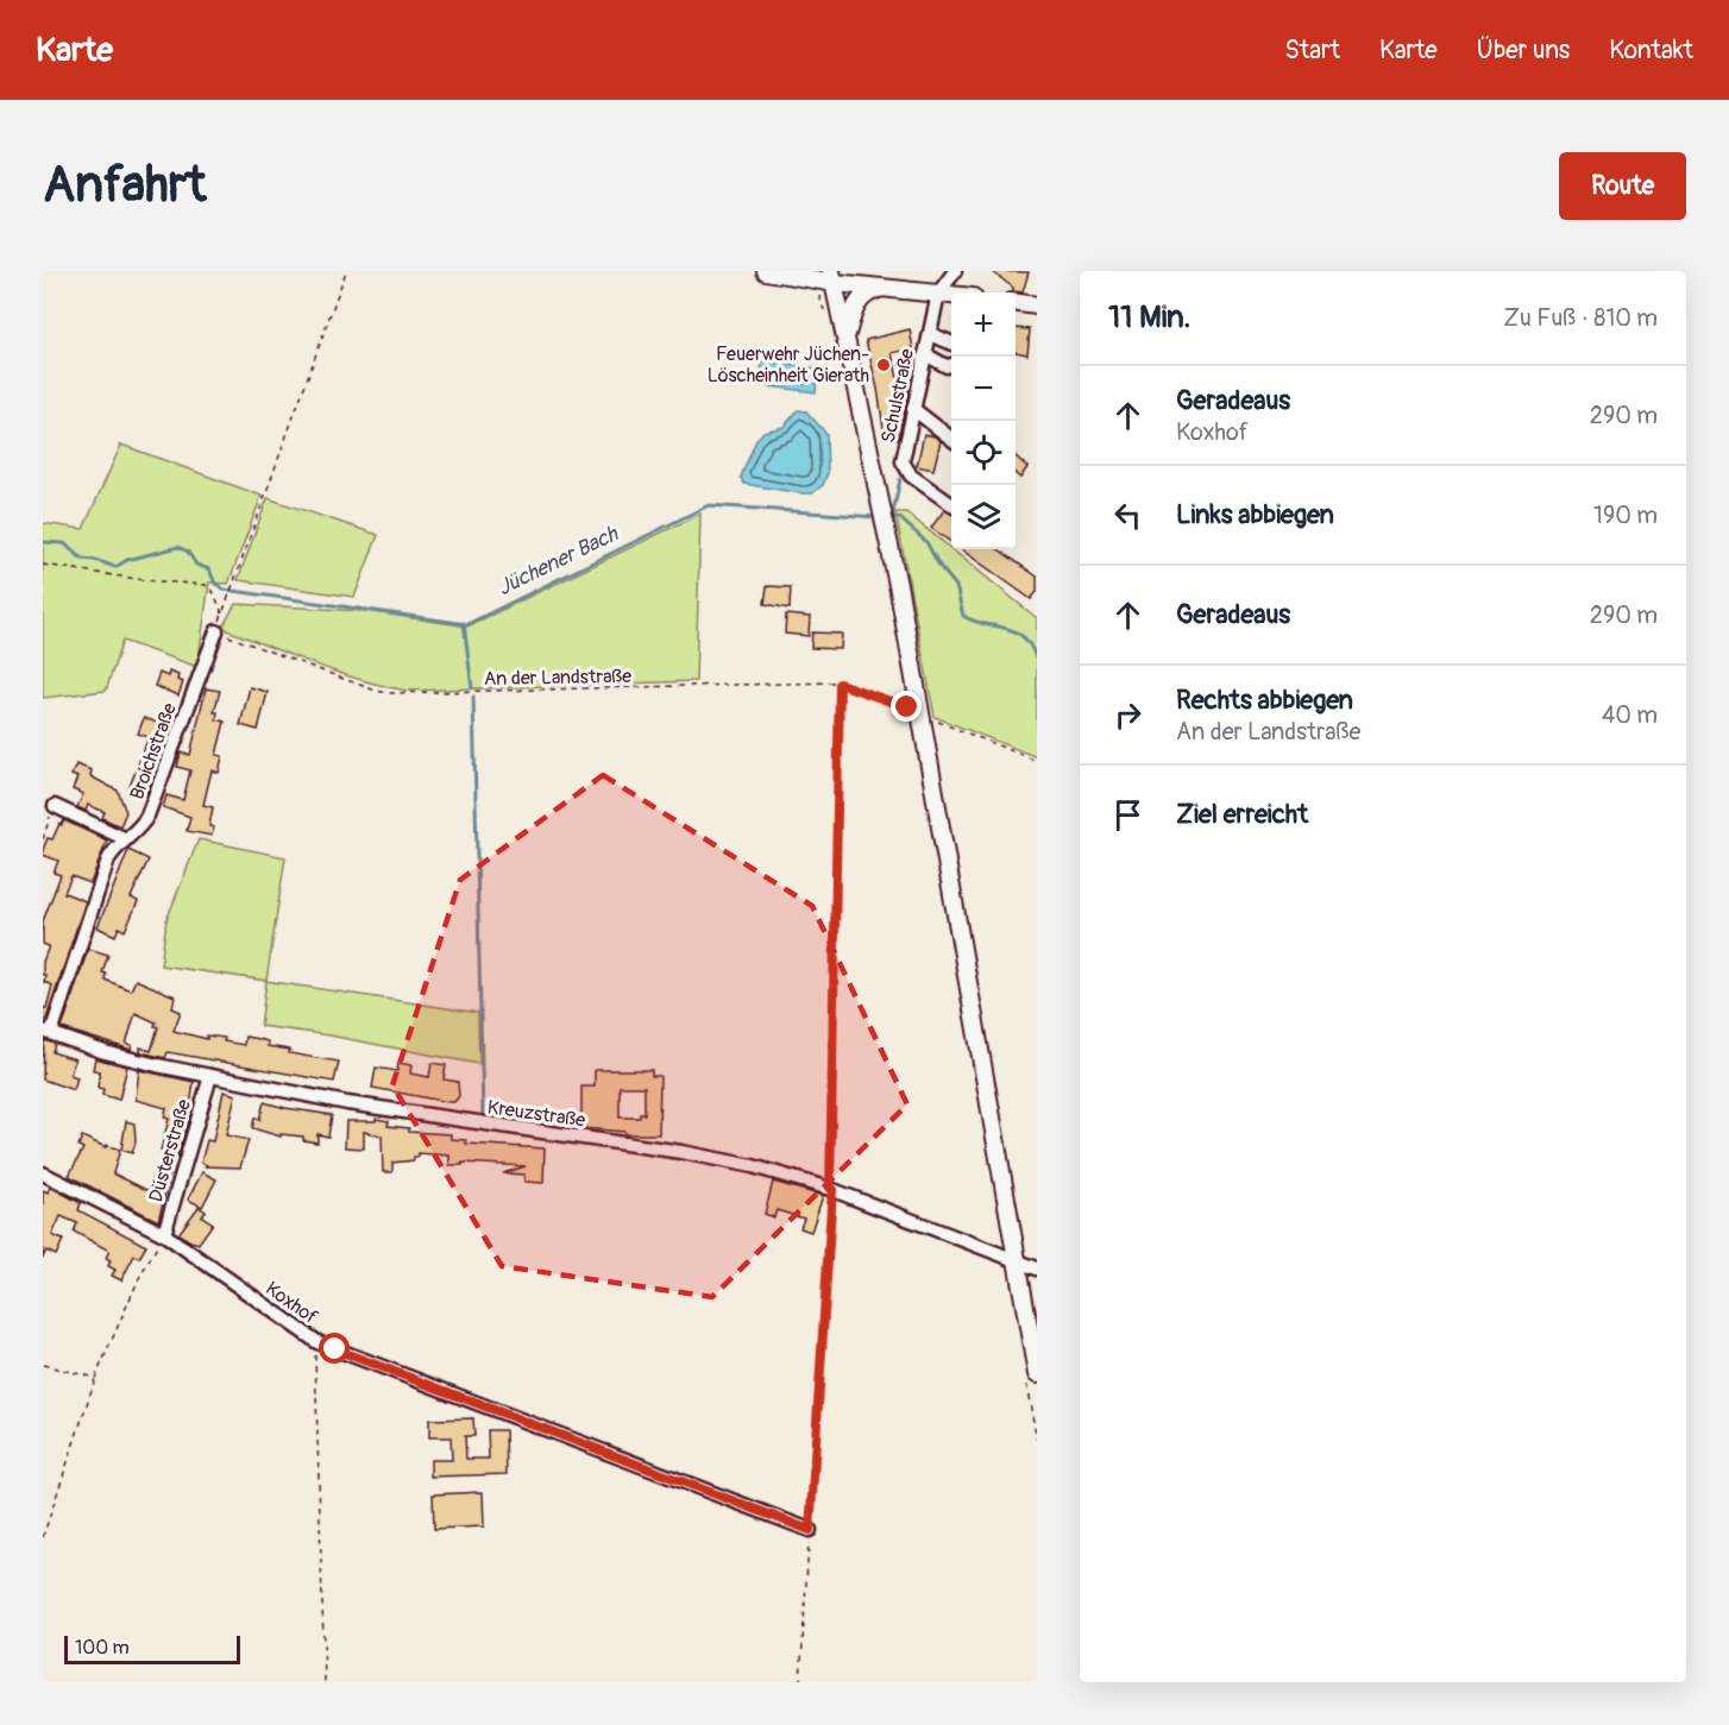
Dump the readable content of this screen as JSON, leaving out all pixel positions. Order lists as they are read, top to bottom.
{
  "streets": {
    "street": [
      "Schulstraße",
      "Broichstraße",
      "Kreuzstraße",
      "Düsterstraße",
      "Koxhof"
    ],
    "path": ["An der Landstraße"]
  },
  "crossings": [
    ["An der Landstraße", "Broichstraße"],
    ["Broichstraße", "Kreuzstraße"],
    ["Kreuzstraße", "Düsterstraße"],
    ["Düsterstraße", "Koxhof"]
  ],
  "water": ["Jüchener Bach"],
  "places": ["Feuerwehr Jüchen- Löscheinheit Gierath"],
  "scale_bar": "100 m",
  "page": {
    "header": "Karte",
    "nav": [
      "Start",
      "Karte",
      "Über uns",
      "Kontakt"
    ],
    "buttons": "Route",
    "title": "Anfahrt",
    "heading": ["11 Min.", "Zu Fuß · 810 m"],
    "map_buttons": ["+", "−"],
    "list": [
      ["Geradeaus", "Koxhof", "290 m"],
      ["Links abbiegen", "190 m"],
      ["Geradeaus", "290 m"],
      ["Rechts abbiegen", "An der Landstraße", "40 m"],
      "Ziel erreicht"
    ],
    "scale": "100 m"
  }
}
